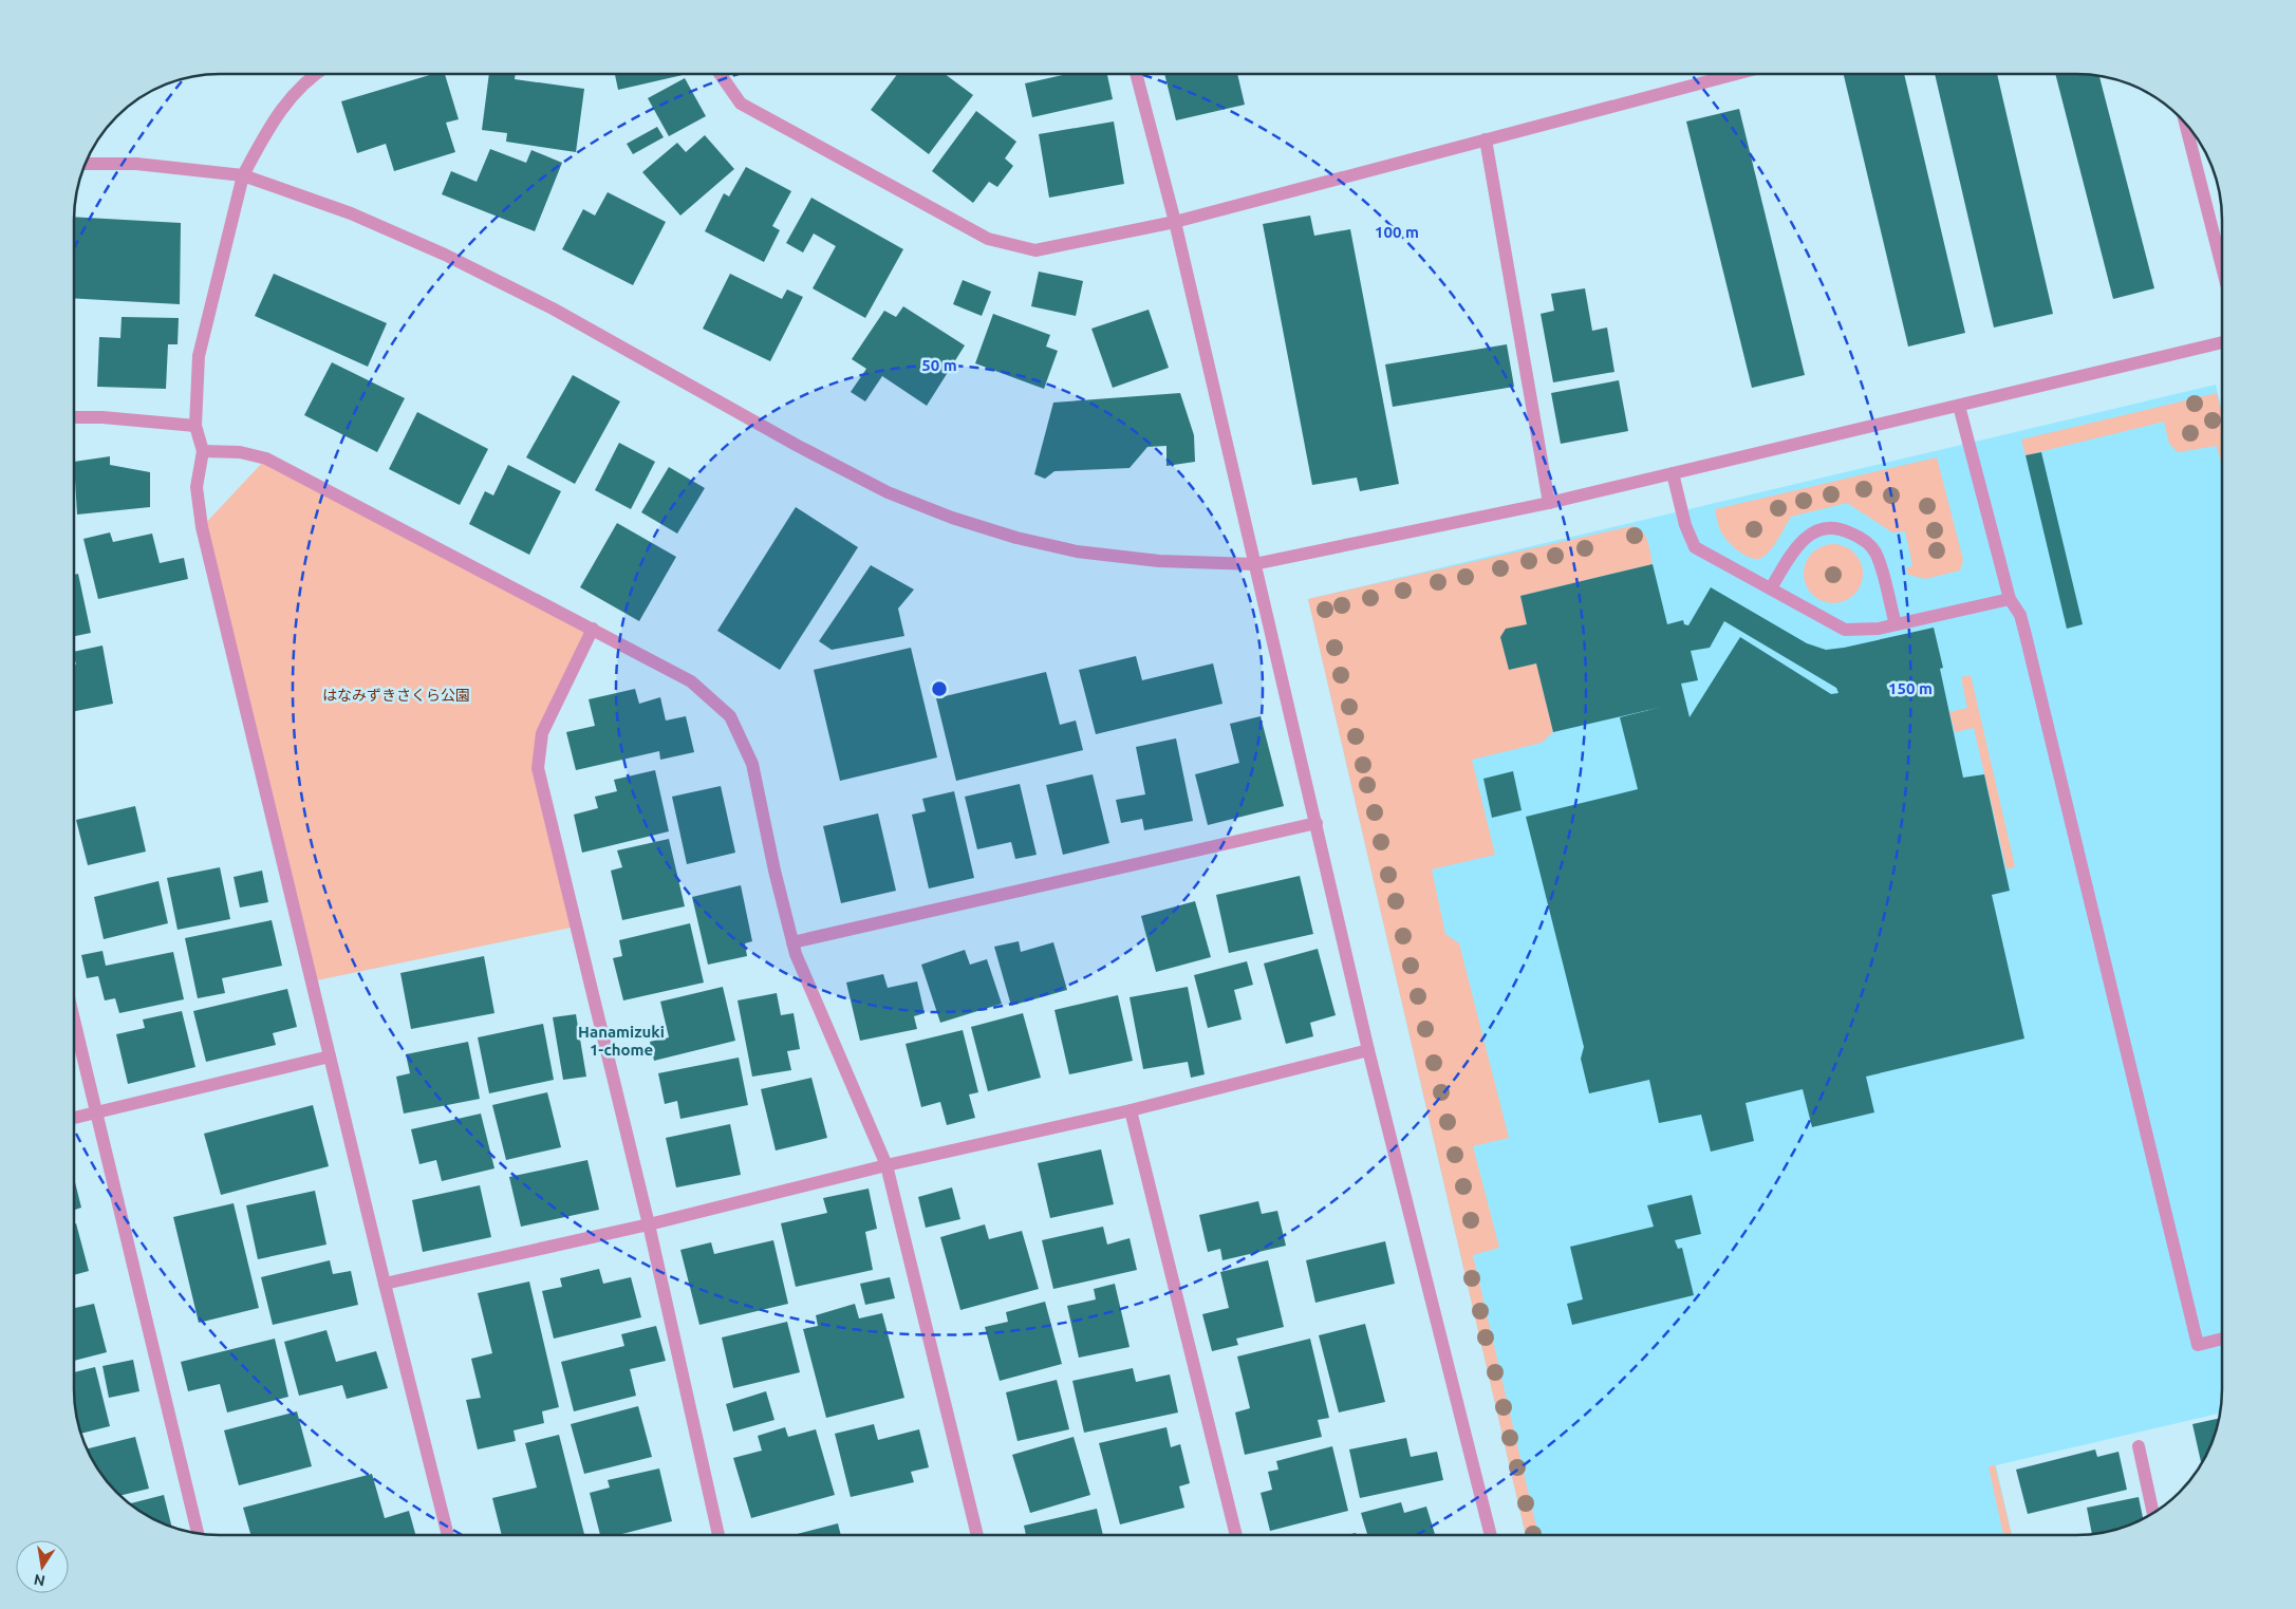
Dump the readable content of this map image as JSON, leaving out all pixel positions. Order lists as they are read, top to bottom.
{
  "districts": ["Hanamizuki 1-chome"],
  "parks": ["はなみずきさくら公園"],
  "north": "bottom",
  "rings": ["100 m", "50 m", "150 m"]
}
